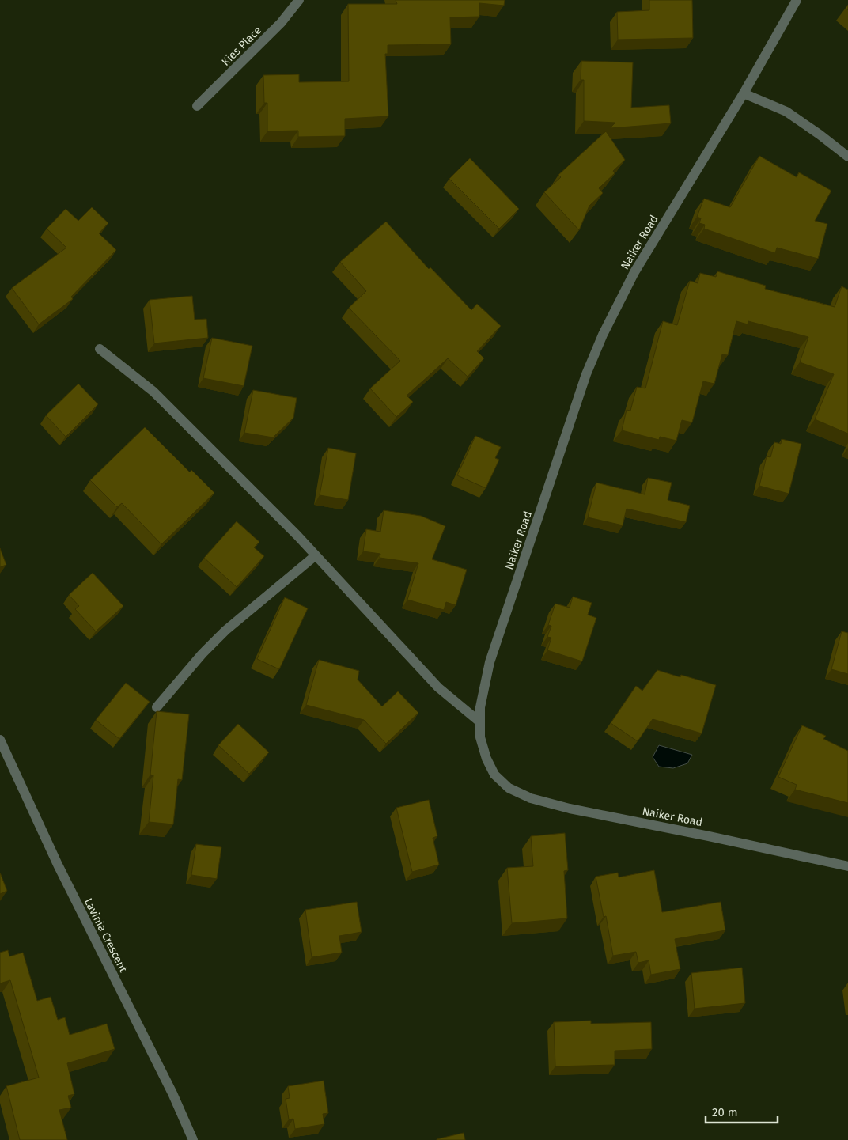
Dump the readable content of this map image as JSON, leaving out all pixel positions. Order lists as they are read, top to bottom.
{
  "streets": {
    "street": ["Kies Place", "Naiker Road", "Lavinia Crescent"]
  },
  "scale_bar": "20 m"
}
